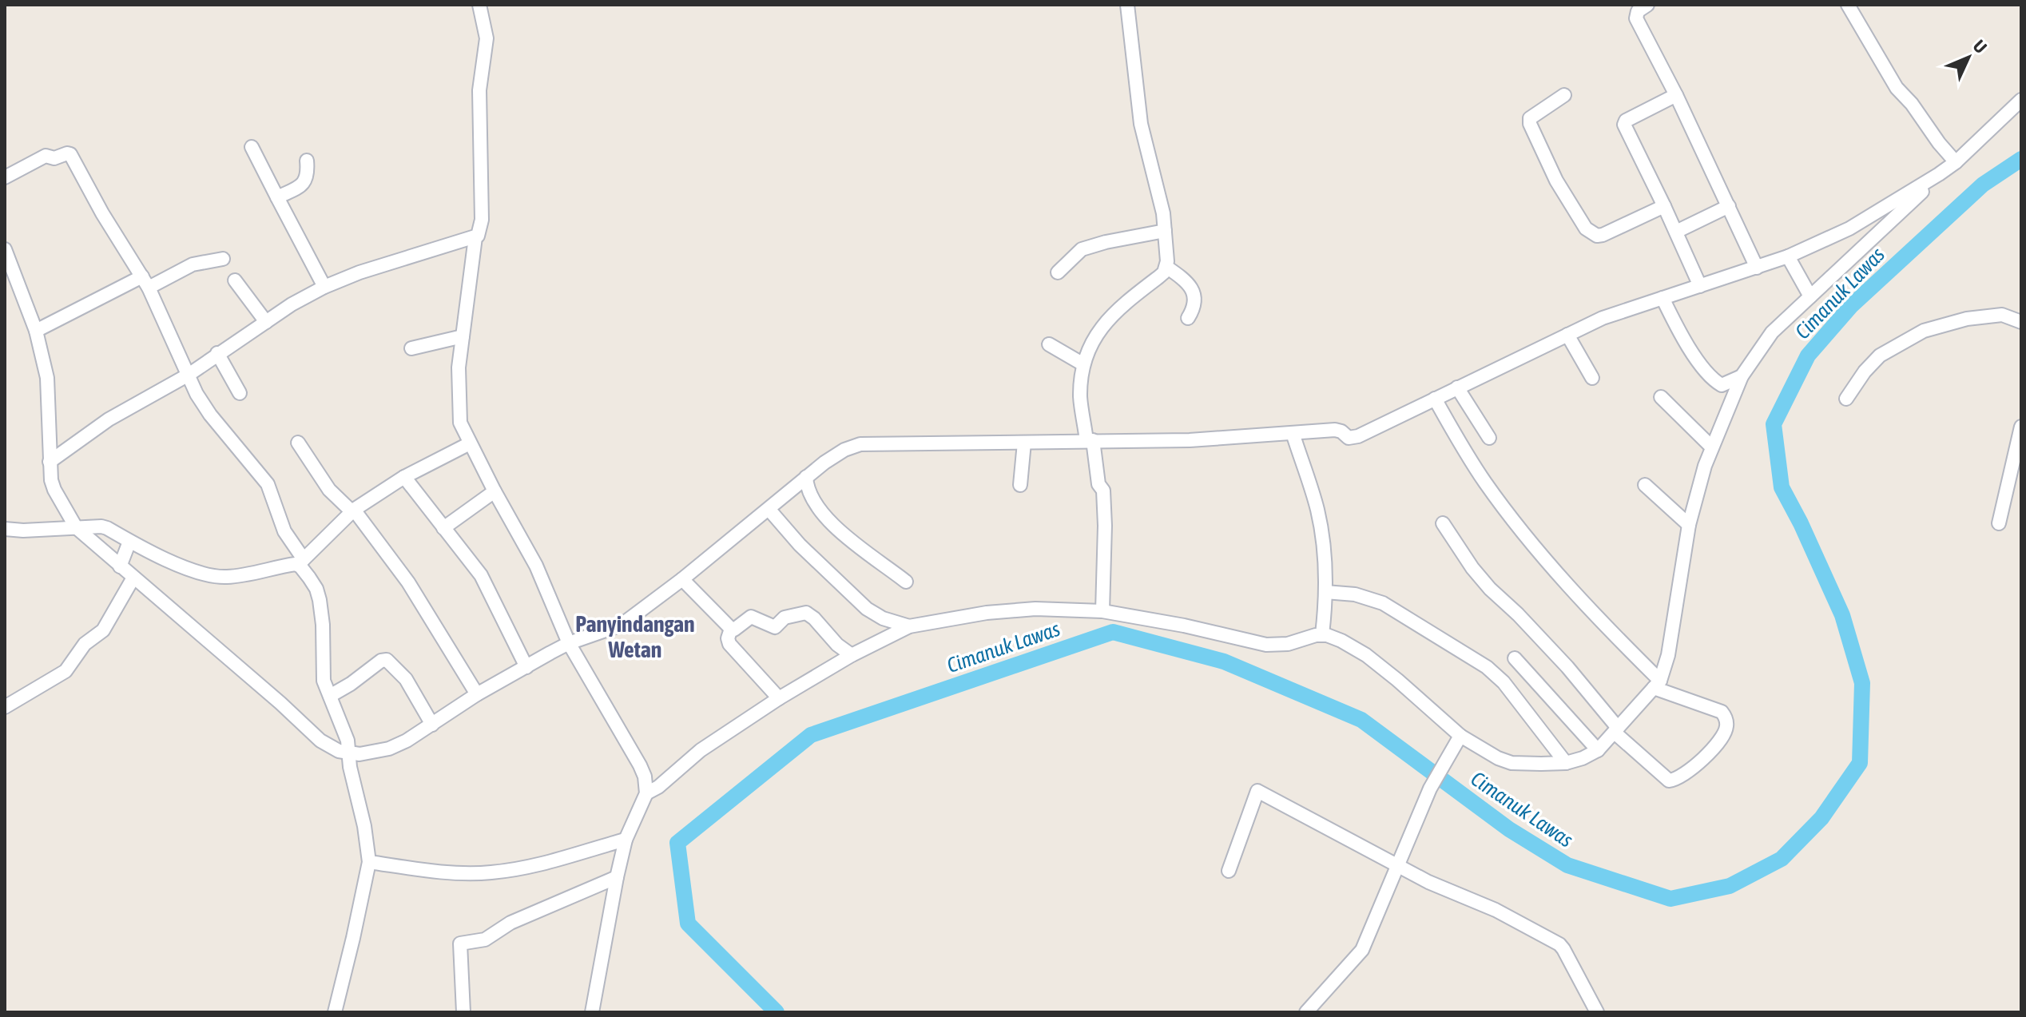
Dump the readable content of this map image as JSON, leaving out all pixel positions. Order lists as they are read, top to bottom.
{
  "districts": ["Panyindangan Wetan"],
  "water": ["Cimanuk Lawas"],
  "north": "top right"
}
